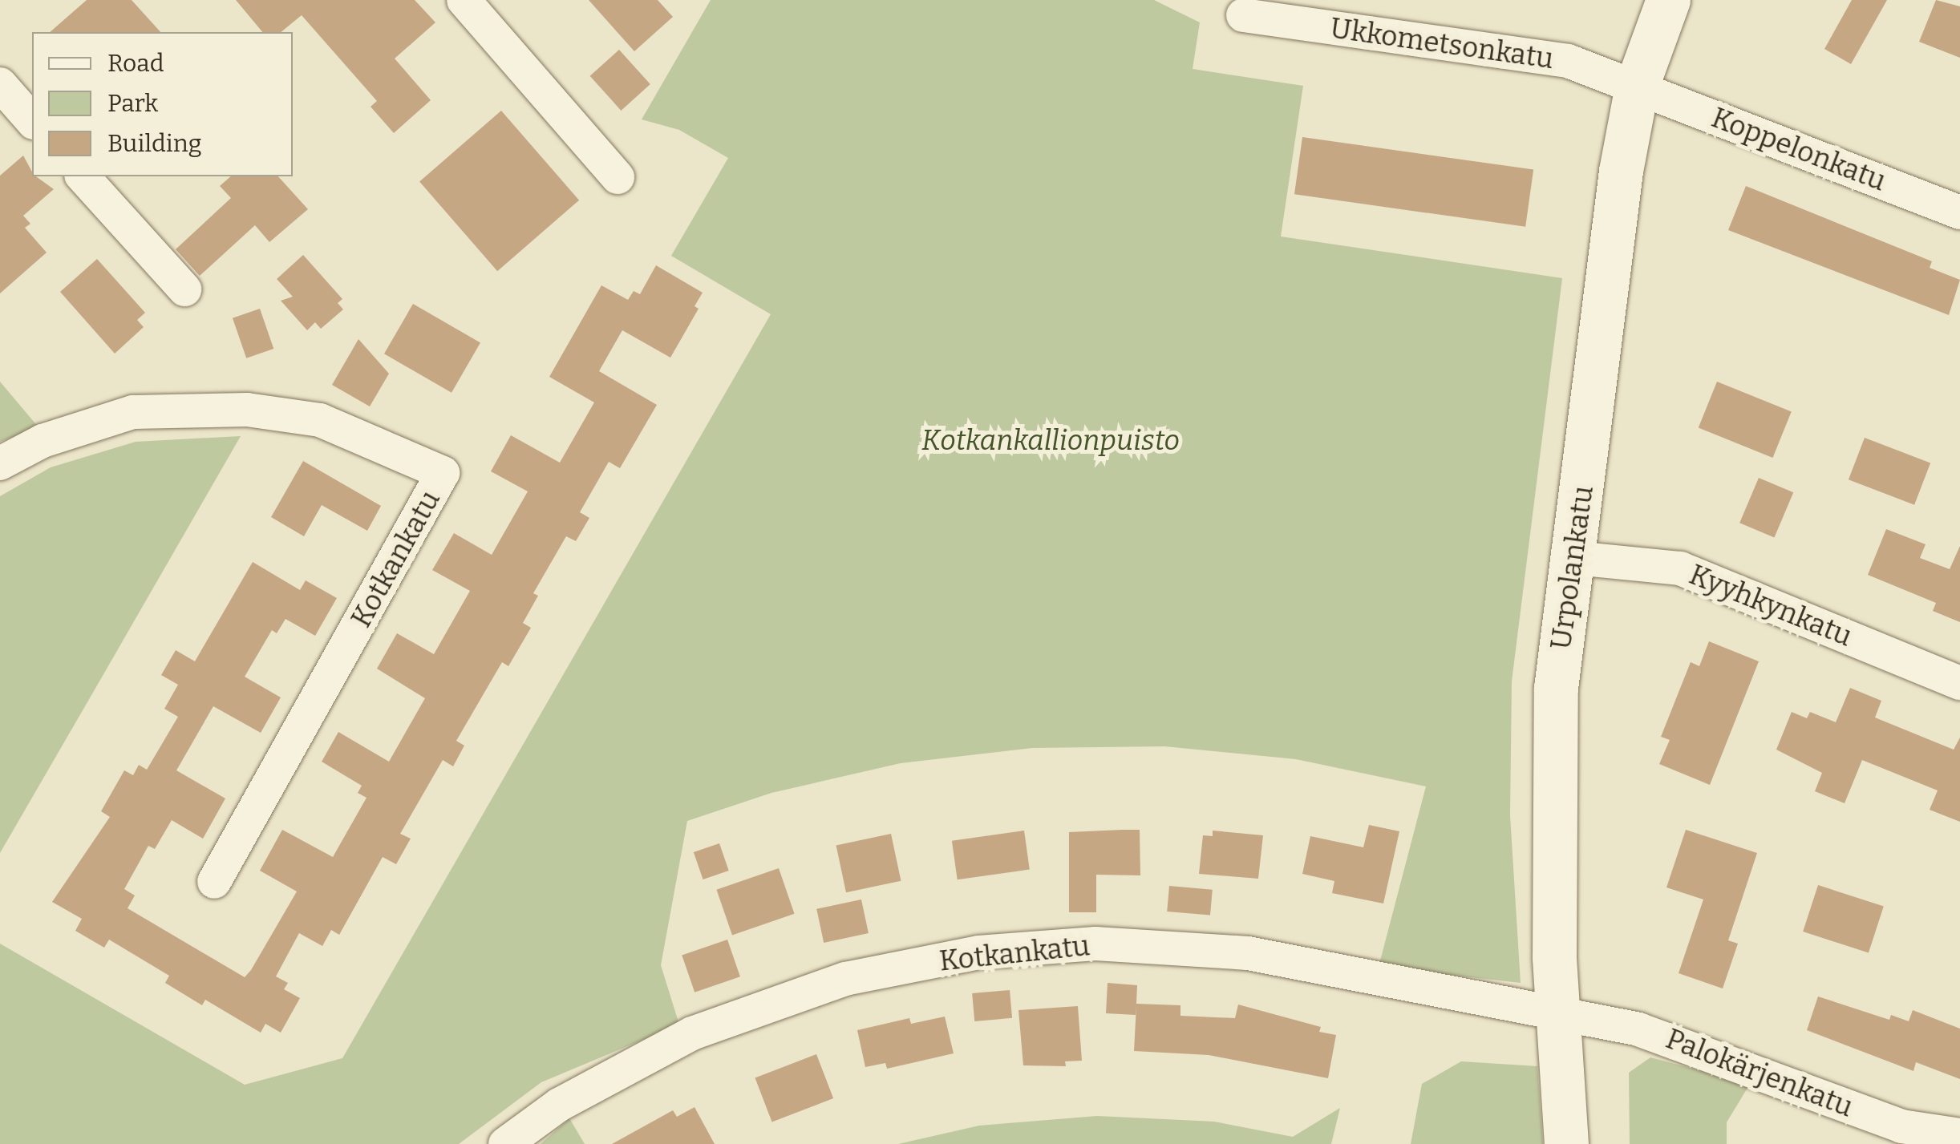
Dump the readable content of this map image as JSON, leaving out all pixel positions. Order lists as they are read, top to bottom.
{
  "streets": {
    "main road": ["Urpolankatu"],
    "street": [
      "Ukkometsonkatu",
      "Koppelonkatu",
      "Kotkankatu",
      "Kyyhkynkatu",
      "Palokärjenkatu"
    ]
  },
  "crossings": [
    ["Ukkometsonkatu", "Koppelonkatu"],
    ["Ukkometsonkatu", "Urpolankatu"],
    ["Koppelonkatu", "Urpolankatu"],
    ["Kotkankatu", "Urpolankatu"],
    ["Kotkankatu", "Palokärjenkatu"],
    ["Urpolankatu", "Kyyhkynkatu"],
    ["Urpolankatu", "Palokärjenkatu"]
  ],
  "parks": ["Kotkankallionpuisto"],
  "legend": ["Road", "Park", "Building"]
}
